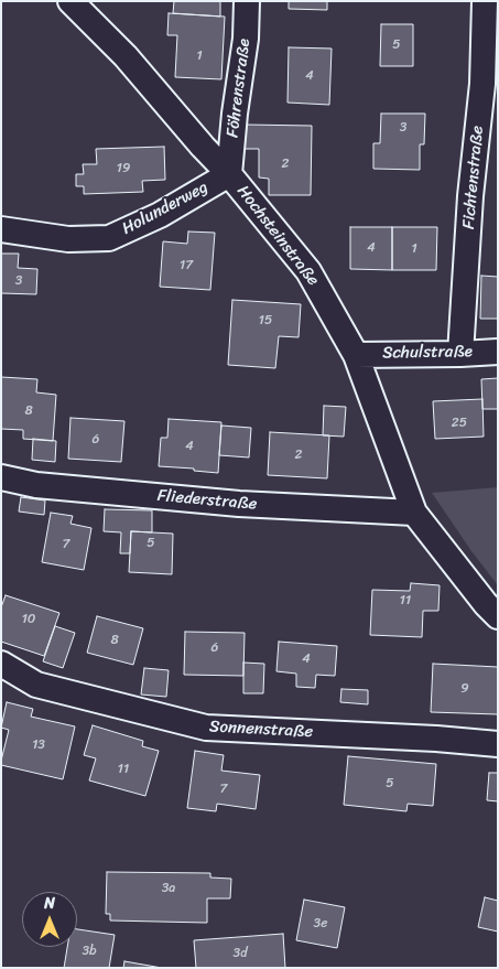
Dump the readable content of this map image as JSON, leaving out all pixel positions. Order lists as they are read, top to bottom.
{
  "streets": {
    "street": [
      "Föhrenstraße",
      "Fichtenstraße",
      "Holunderweg",
      "Hochsteinstraße",
      "Schulstraße",
      "Fliederstraße",
      "Sonnenstraße"
    ]
  },
  "crossings": [
    ["Föhrenstraße", "Holunderweg"],
    ["Föhrenstraße", "Hochsteinstraße"],
    ["Fichtenstraße", "Schulstraße"],
    ["Holunderweg", "Hochsteinstraße"],
    ["Hochsteinstraße", "Schulstraße"],
    ["Hochsteinstraße", "Fliederstraße"]
  ],
  "house_numbers": [
    "5",
    "1",
    "4",
    "3",
    "2",
    "19",
    "4",
    "1",
    "17",
    "3",
    "15",
    "8",
    "25",
    "6",
    "4",
    "2",
    "5",
    "7",
    "11",
    "10",
    "8",
    "6",
    "4",
    "9",
    "13",
    "11",
    "5",
    "7",
    "3a",
    "3e",
    "3b",
    "3d"
  ],
  "north": "top"
}
